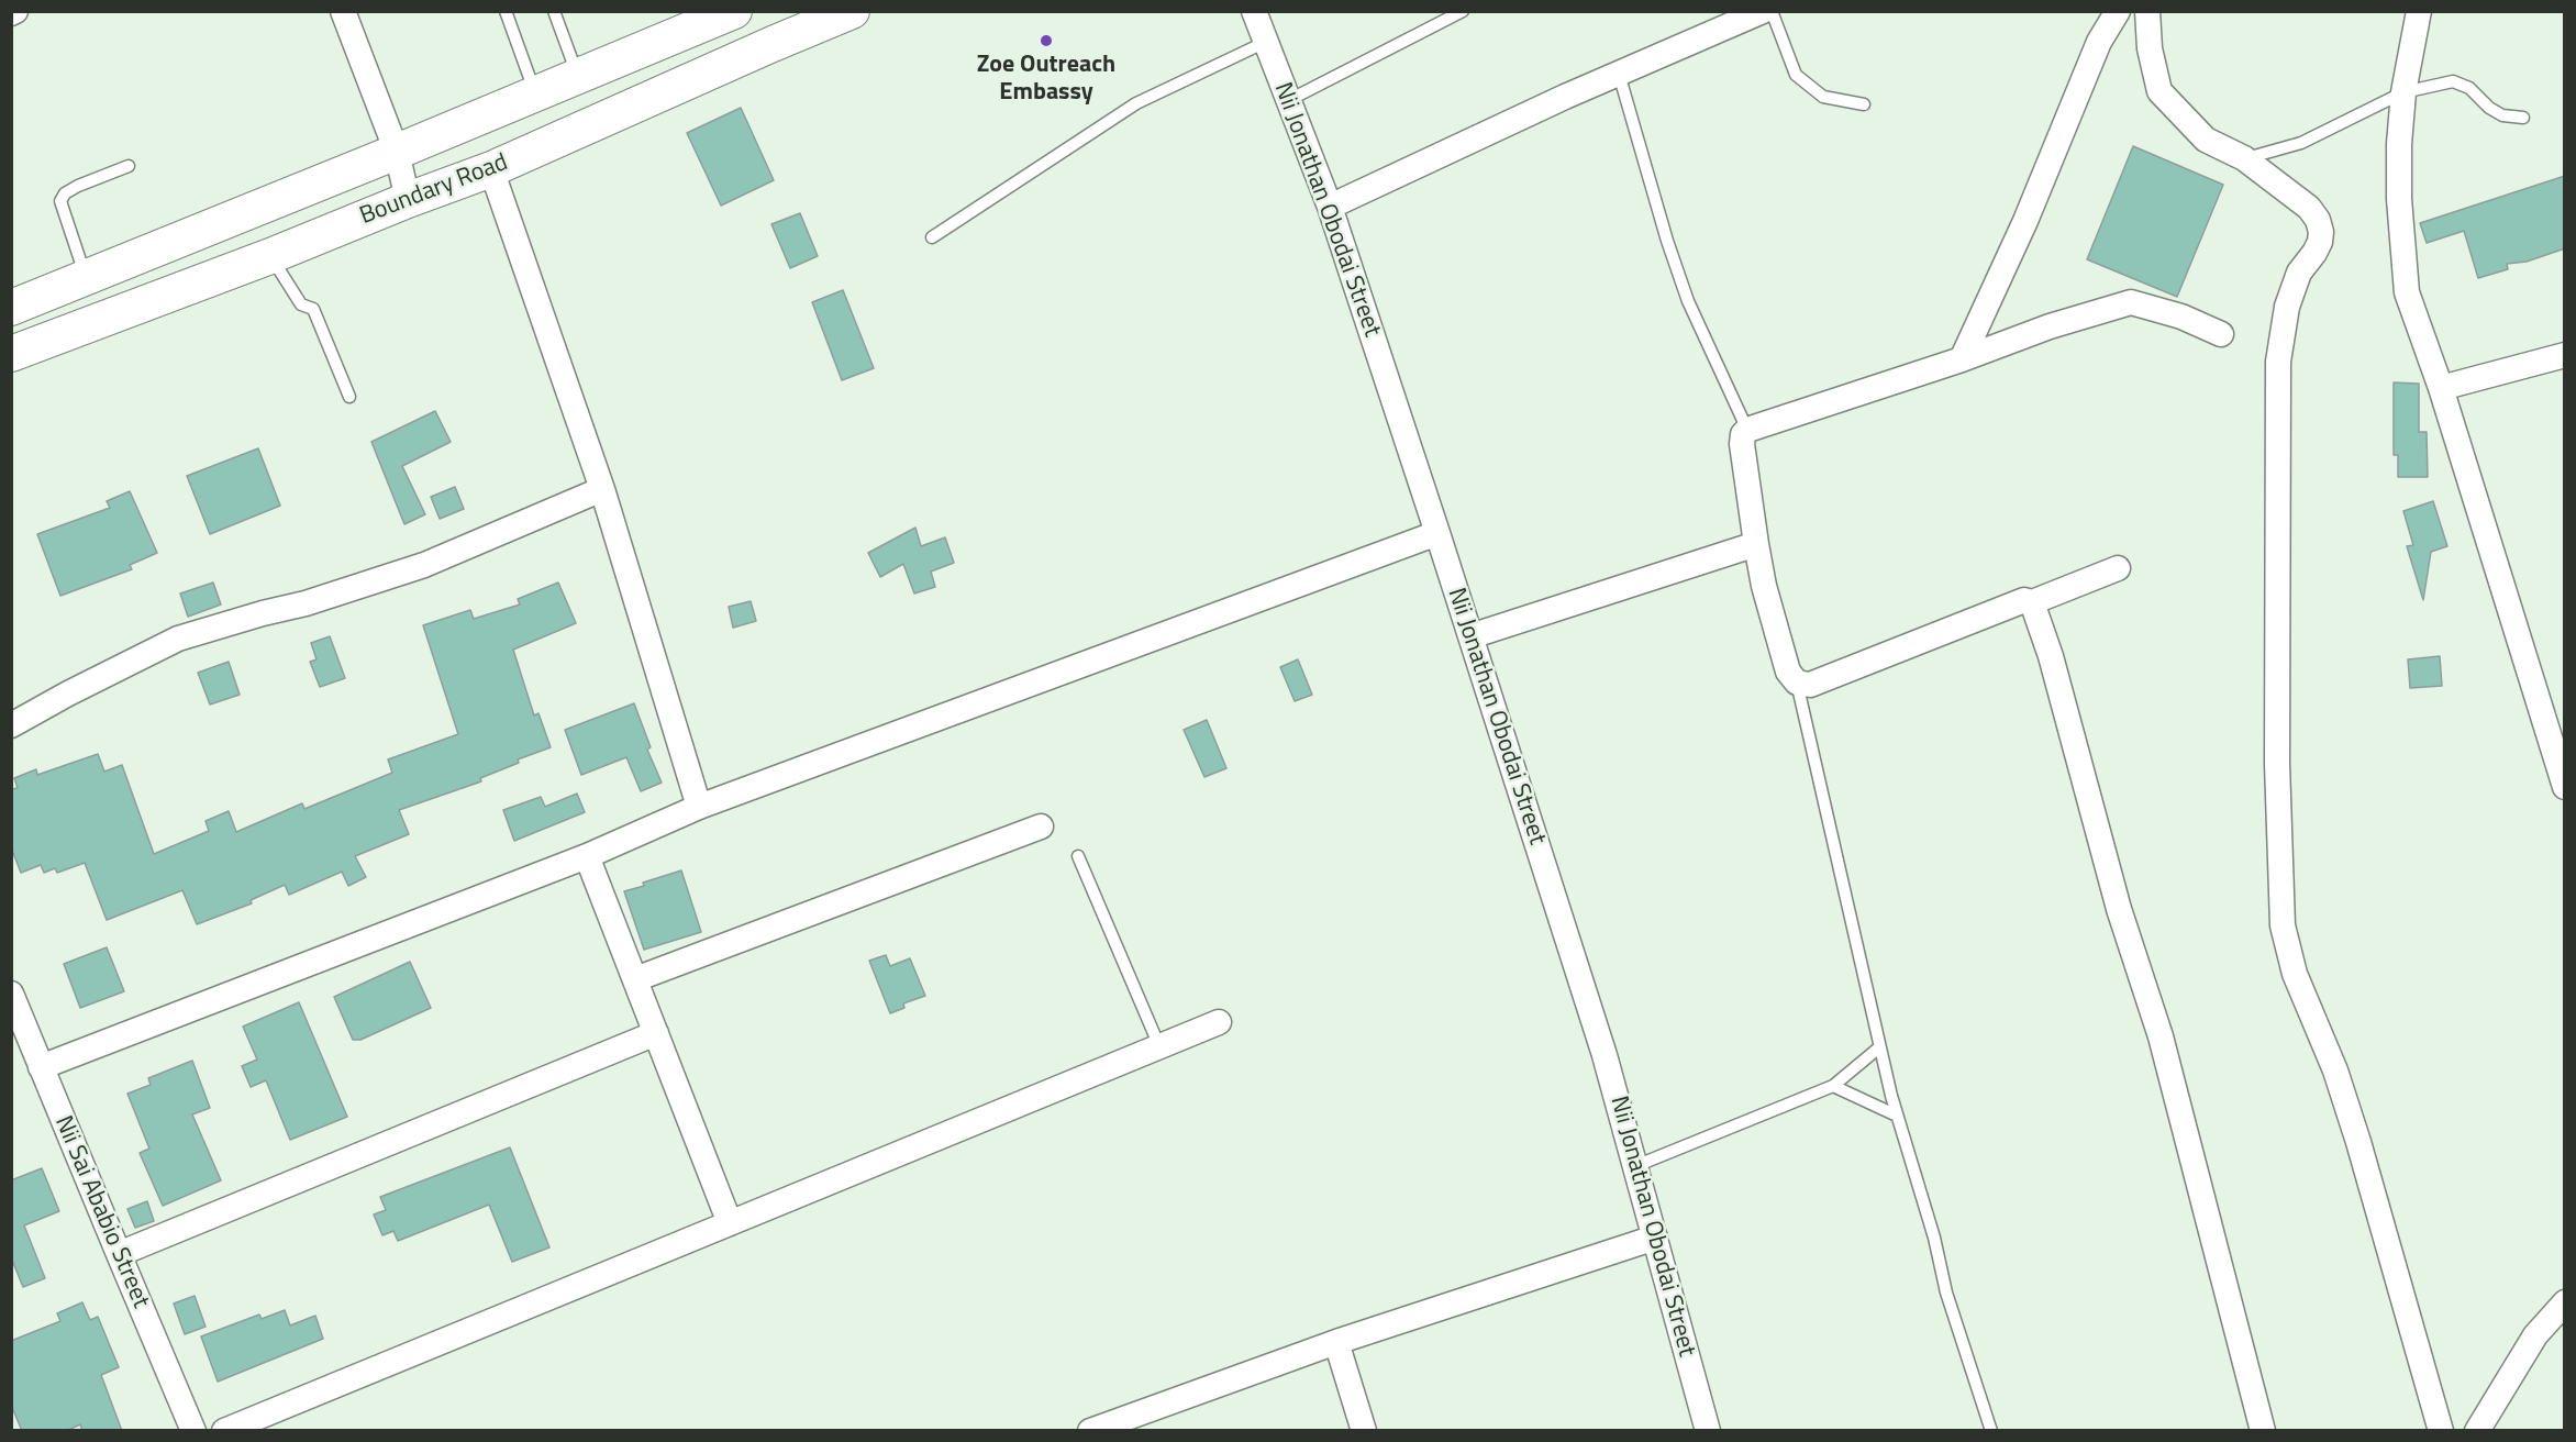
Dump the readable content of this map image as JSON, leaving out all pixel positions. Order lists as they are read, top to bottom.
{
  "streets": {
    "main road": ["Boundary Road"],
    "street": ["Nii Jonathan Obodai Street", "Nii Sai Ababio Street"]
  },
  "places": ["Zoe Outreach Embassy"]
}
